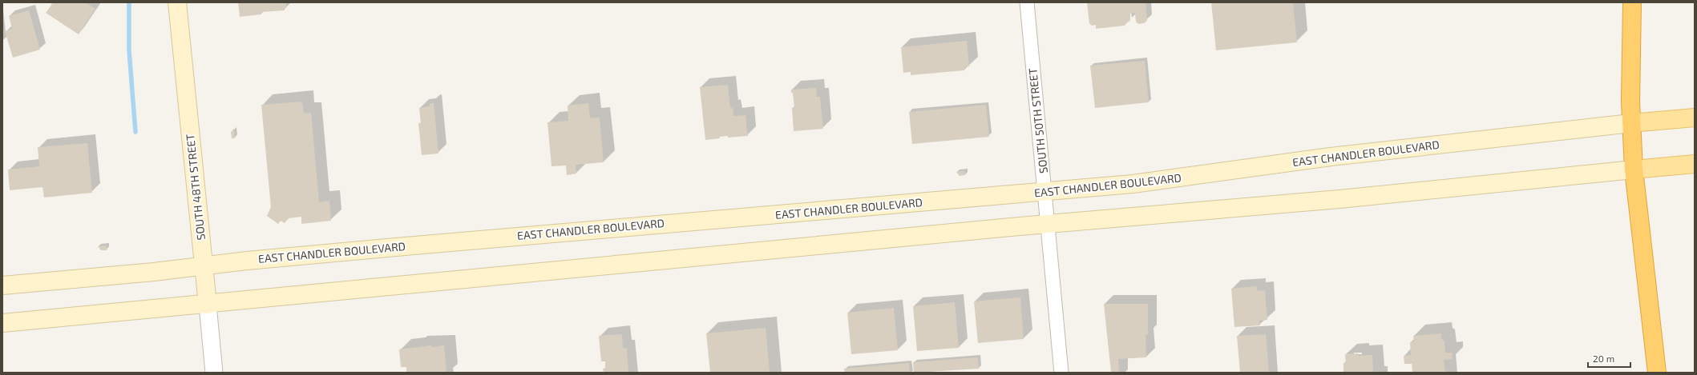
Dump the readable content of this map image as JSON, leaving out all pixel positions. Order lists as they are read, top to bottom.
{
  "streets": {
    "main road": ["EAST CHANDLER BOULEVARD", "SOUTH 48TH STREET"],
    "street": ["SOUTH 50TH STREET"]
  },
  "crossings": [
    ["SOUTH 50TH STREET", "EAST CHANDLER BOULEVARD"],
    ["EAST CHANDLER BOULEVARD", "SOUTH 48TH STREET"]
  ],
  "scale_bar": "20 m"
}
